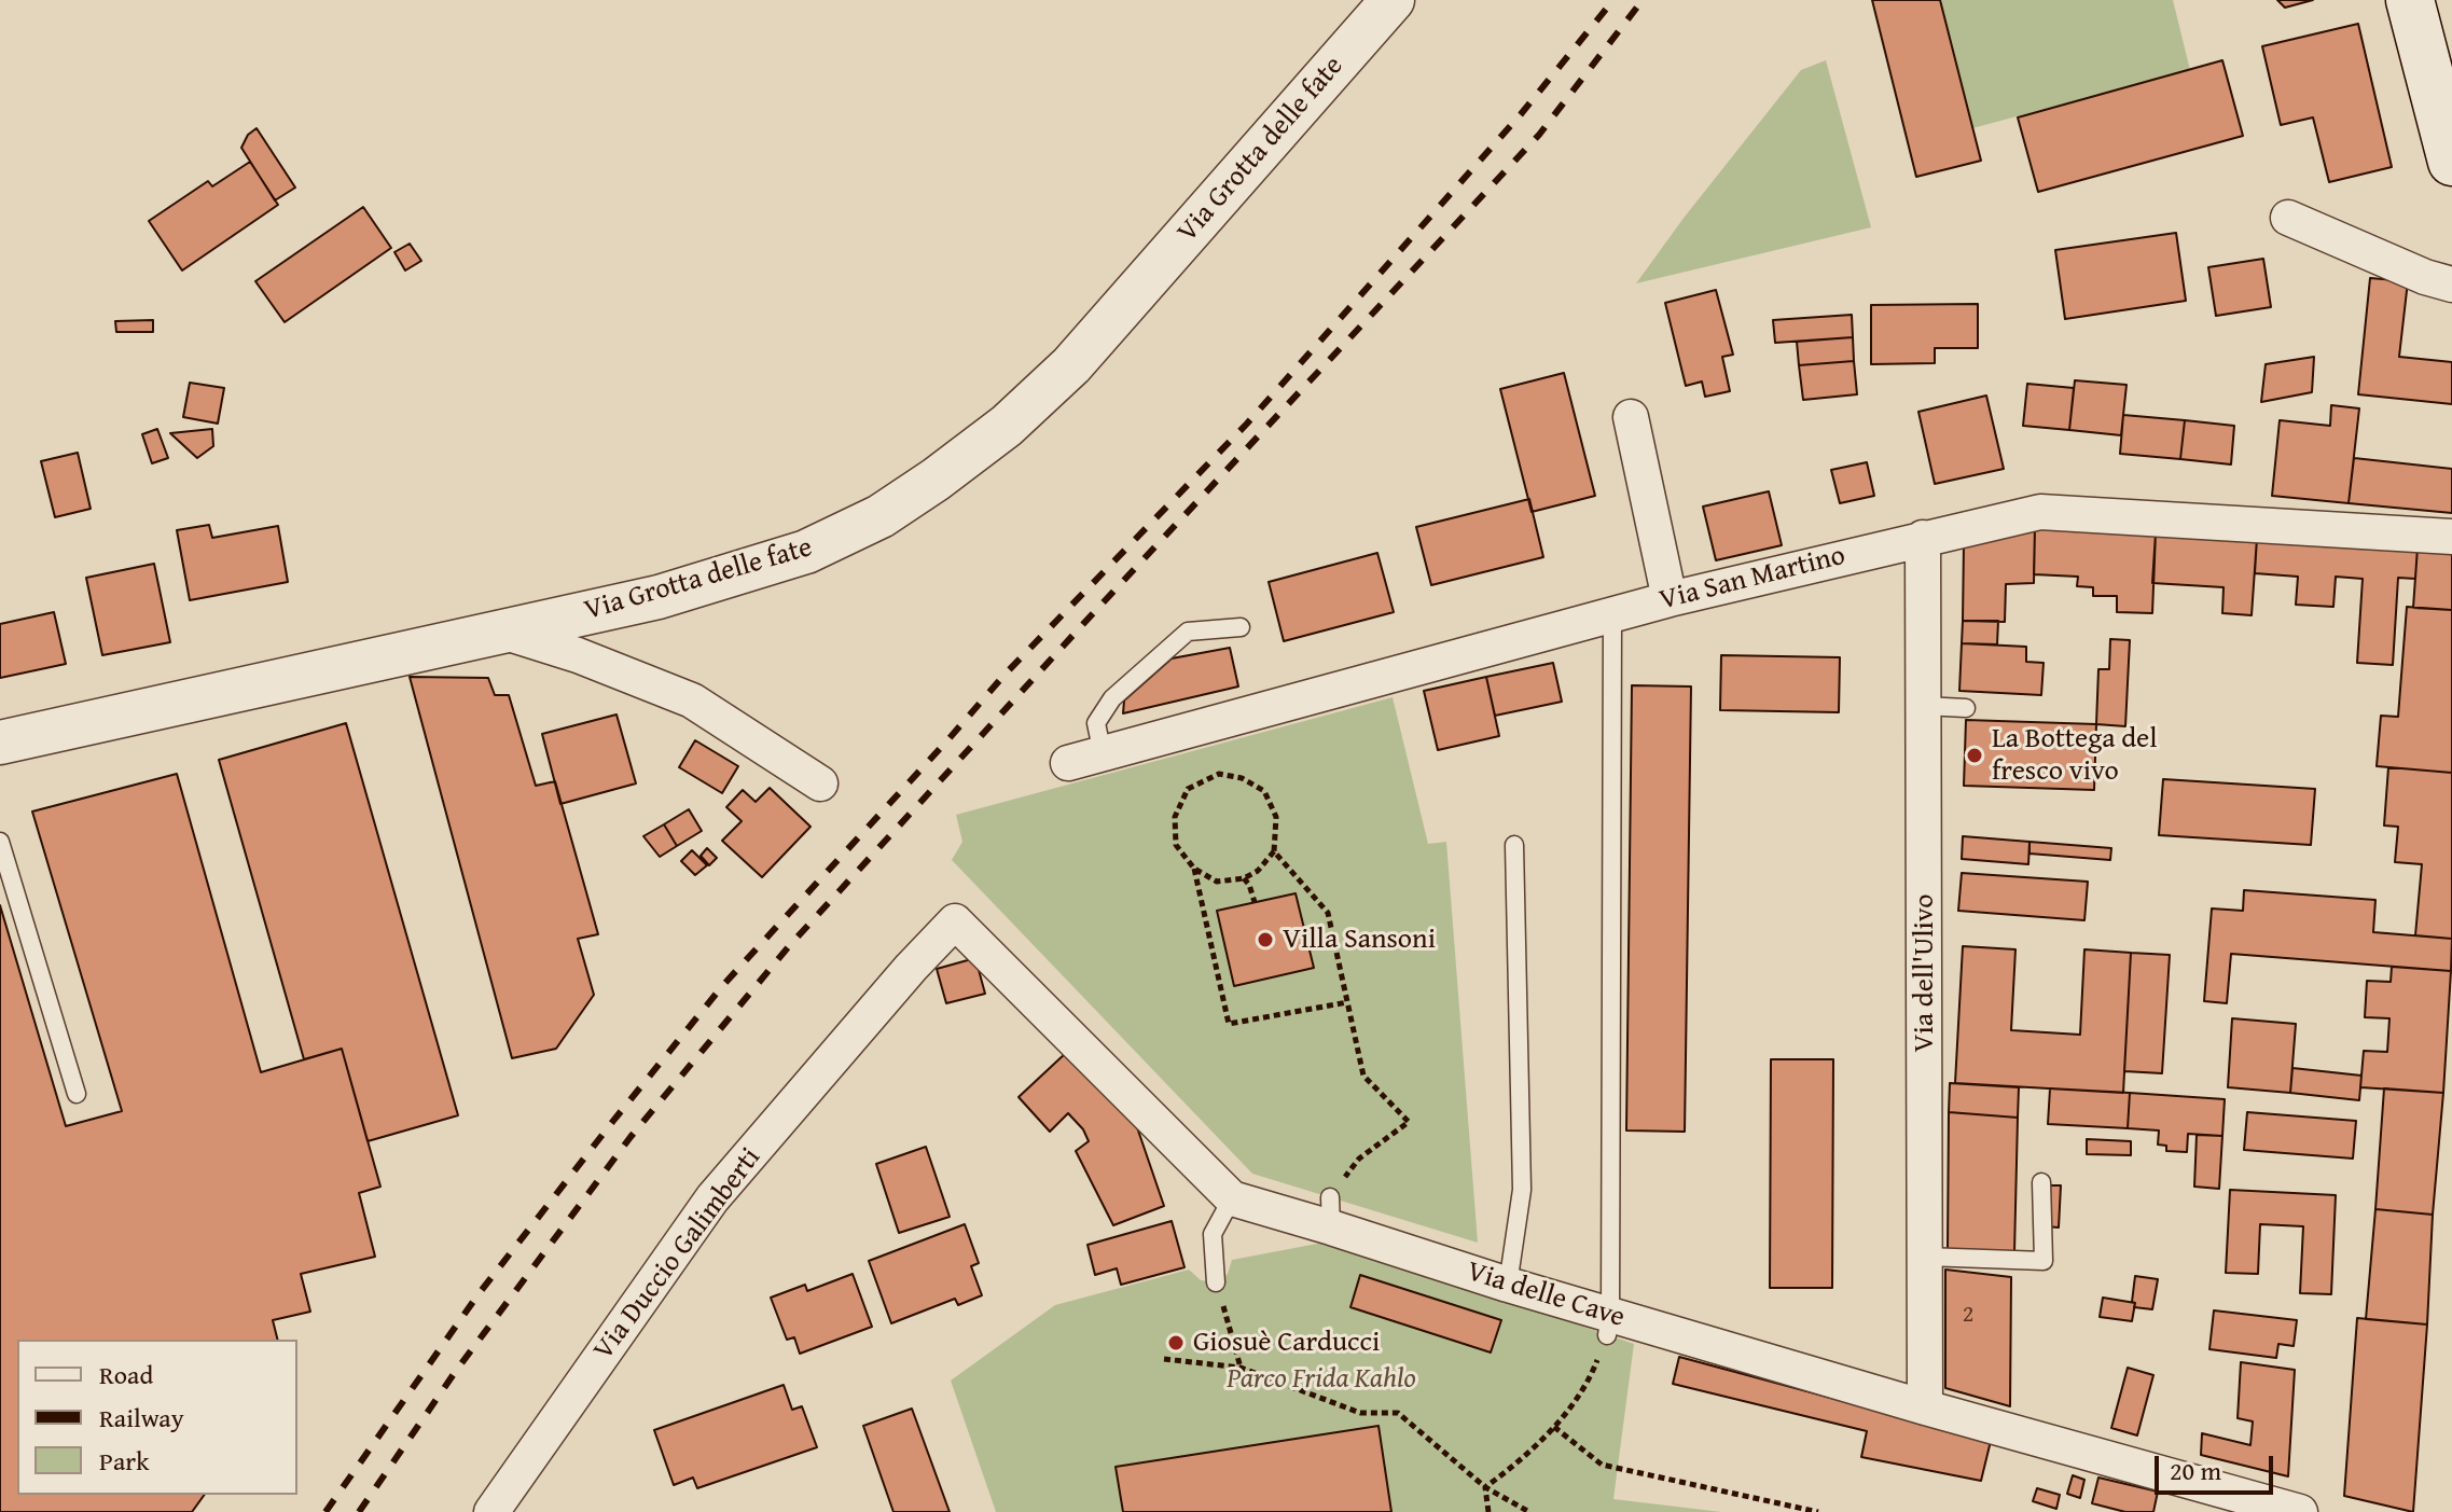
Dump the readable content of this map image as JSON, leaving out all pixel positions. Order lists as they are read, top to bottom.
{
  "streets": {
    "street": [
      "Via Grotta delle fate",
      "Via San Martino",
      "Via dell'Ulivo",
      "Via Duccio Galimberti",
      "Via delle Cave"
    ]
  },
  "crossings": [
    ["Via San Martino", "Via dell'Ulivo"],
    ["Via dell'Ulivo", "Via delle Cave"],
    ["Via Duccio Galimberti", "Via delle Cave"]
  ],
  "parks": ["Parco Frida Kahlo"],
  "places": ["La Bottega del fresco vivo", "Villa Sansoni", "Giosuè Carducci"],
  "house_numbers": ["2"],
  "legend": ["Road", "Railway", "Park"],
  "scale_bar": "20 m"
}
